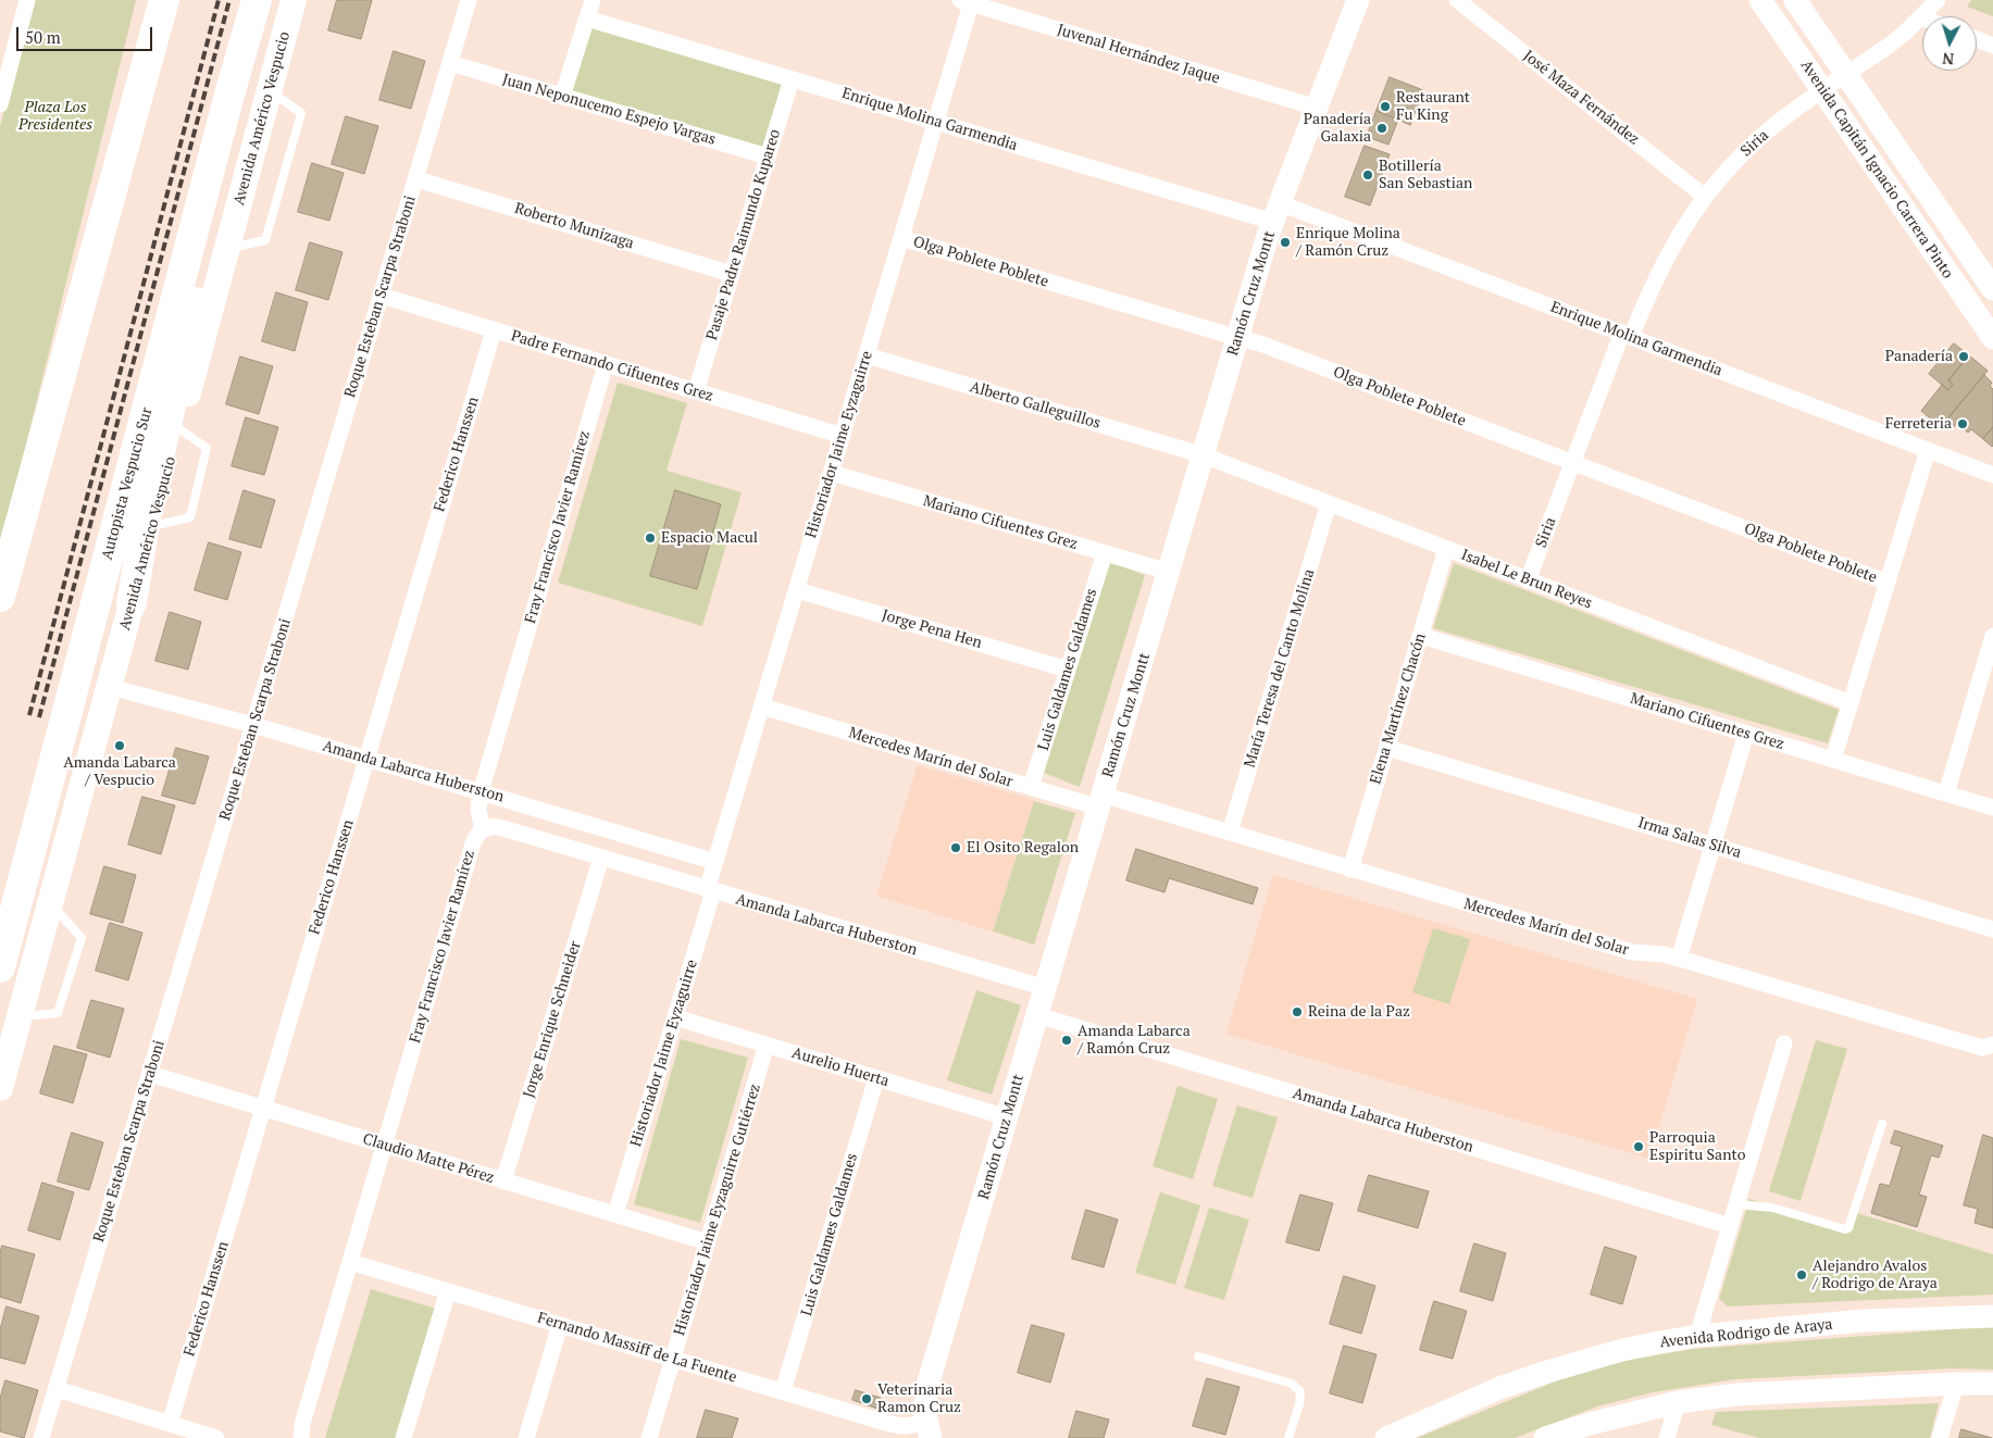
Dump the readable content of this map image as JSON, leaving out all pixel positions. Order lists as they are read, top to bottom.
{
  "streets": {
    "highway": ["Autopista Vespucio Sur"],
    "main road": ["Avenida Américo Vespucio"],
    "street": [
      "Juvenal Hernández Jaque",
      "José Maza Fernández",
      "Juan Neponucemo Espejo Vargas",
      "Enrique Molina Garmendia",
      "Siria",
      "Avenida Capitán Ignacio Carrera Pinto",
      "Roberto Munizaga",
      "Pasaje Padre Raimundo Kupareo",
      "Olga Poblete Poblete",
      "Ramón Cruz Montt",
      "Roque Esteban Scarpa Straboni",
      "Padre Fernando Cifuentes Grez",
      "Alberto Galleguillos",
      "Historiador Jaime Eyzaguirre",
      "Federico Hanssen",
      "Mariano Cifuentes Grez",
      "Fray Francisco Javier Ramírez",
      "Isabel Le Brun Reyes",
      "Jorge Pena Hen",
      "María Teresa del Canto Molina",
      "Luis Galdames Galdames",
      "Elena Martínez Chacón",
      "Mercedes Marín del Solar",
      "Amanda Labarca Huberston",
      "Irma Salas Silva",
      "Jorge Enrique Schneider",
      "Aurelio Huerta",
      "Claudio Matte Pérez",
      "Historiador Jaime Eyzaguirre Gutiérrez",
      "Avenida Rodrigo de Araya",
      "Fernando Massiff de La Fuente"
    ]
  },
  "crossings": [
    ["Juvenal Hernández Jaque", "Ramón Cruz Montt"],
    ["Juvenal Hernández Jaque", "Historiador Jaime Eyzaguirre"],
    ["José Maza Fernández", "Siria"],
    ["Juan Neponucemo Espejo Vargas", "Pasaje Padre Raimundo Kupareo"],
    ["Juan Neponucemo Espejo Vargas", "Roque Esteban Scarpa Straboni"],
    ["Avenida Américo Vespucio", "Amanda Labarca Huberston"],
    ["Enrique Molina Garmendia", "Siria"],
    ["Enrique Molina Garmendia", "Pasaje Padre Raimundo Kupareo"],
    ["Enrique Molina Garmendia", "Ramón Cruz Montt"],
    ["Enrique Molina Garmendia", "Historiador Jaime Eyzaguirre"],
    ["Siria", "Avenida Capitán Ignacio Carrera Pinto"],
    ["Siria", "Olga Poblete Poblete"],
    ["Siria", "Isabel Le Brun Reyes"],
    ["Roberto Munizaga", "Pasaje Padre Raimundo Kupareo"],
    ["Roberto Munizaga", "Roque Esteban Scarpa Straboni"],
    ["Pasaje Padre Raimundo Kupareo", "Padre Fernando Cifuentes Grez"],
    ["Olga Poblete Poblete", "Ramón Cruz Montt"],
    ["Olga Poblete Poblete", "Historiador Jaime Eyzaguirre"],
    ["Ramón Cruz Montt", "Alberto Galleguillos"],
    ["Ramón Cruz Montt", "Mariano Cifuentes Grez"],
    ["Ramón Cruz Montt", "Isabel Le Brun Reyes"],
    ["Ramón Cruz Montt", "Mercedes Marín del Solar"],
    ["Ramón Cruz Montt", "Amanda Labarca Huberston"],
    ["Ramón Cruz Montt", "Aurelio Huerta"],
    ["Ramón Cruz Montt", "Fernando Massiff de La Fuente"],
    ["Roque Esteban Scarpa Straboni", "Padre Fernando Cifuentes Grez"],
    ["Roque Esteban Scarpa Straboni", "Amanda Labarca Huberston"],
    ["Roque Esteban Scarpa Straboni", "Claudio Matte Pérez"],
    ["Padre Fernando Cifuentes Grez", "Historiador Jaime Eyzaguirre"],
    ["Padre Fernando Cifuentes Grez", "Federico Hanssen"],
    ["Padre Fernando Cifuentes Grez", "Fray Francisco Javier Ramírez"],
    ["Alberto Galleguillos", "Historiador Jaime Eyzaguirre"],
    ["Alberto Galleguillos", "Isabel Le Brun Reyes"],
    ["Historiador Jaime Eyzaguirre", "Mariano Cifuentes Grez"],
    ["Historiador Jaime Eyzaguirre", "Jorge Pena Hen"],
    ["Historiador Jaime Eyzaguirre", "Mercedes Marín del Solar"],
    ["Historiador Jaime Eyzaguirre", "Amanda Labarca Huberston"],
    ["Historiador Jaime Eyzaguirre", "Aurelio Huerta"],
    ["Historiador Jaime Eyzaguirre", "Claudio Matte Pérez"],
    ["Federico Hanssen", "Amanda Labarca Huberston"],
    ["Federico Hanssen", "Claudio Matte Pérez"],
    ["Mariano Cifuentes Grez", "Luis Galdames Galdames"],
    ["Mariano Cifuentes Grez", "Elena Martínez Chacón"],
    ["Fray Francisco Javier Ramírez", "Amanda Labarca Huberston"],
    ["Fray Francisco Javier Ramírez", "Claudio Matte Pérez"],
    ["Fray Francisco Javier Ramírez", "Fernando Massiff de La Fuente"],
    ["Isabel Le Brun Reyes", "María Teresa del Canto Molina"],
    ["Isabel Le Brun Reyes", "Elena Martínez Chacón"],
    ["Jorge Pena Hen", "Luis Galdames Galdames"],
    ["María Teresa del Canto Molina", "Mercedes Marín del Solar"],
    ["Luis Galdames Galdames", "Mercedes Marín del Solar"],
    ["Luis Galdames Galdames", "Aurelio Huerta"],
    ["Luis Galdames Galdames", "Fernando Massiff de La Fuente"],
    ["Elena Martínez Chacón", "Mercedes Marín del Solar"],
    ["Elena Martínez Chacón", "Irma Salas Silva"],
    ["Amanda Labarca Huberston", "Jorge Enrique Schneider"],
    ["Jorge Enrique Schneider", "Claudio Matte Pérez"],
    ["Aurelio Huerta", "Historiador Jaime Eyzaguirre Gutiérrez"],
    ["Claudio Matte Pérez", "Historiador Jaime Eyzaguirre Gutiérrez"],
    ["Historiador Jaime Eyzaguirre Gutiérrez", "Fernando Massiff de La Fuente"]
  ],
  "parks": ["Plaza Los Presidentes"],
  "places": [
    "Restaurant Fu King",
    "Panadería Galaxia",
    "Botillería San Sebastian",
    "Enrique Molina / Ramón Cruz",
    "Panadería",
    "Ferreteria",
    "Espacio Macul",
    "Amanda Labarca / Vespucio",
    "El Osito Regalon",
    "Reina de la Paz",
    "Amanda Labarca / Ramón Cruz",
    "Parroquia Espiritu Santo",
    "Alejandro Avalos / Rodrigo de Araya",
    "Veterinaria Ramon Cruz"
  ],
  "scale_bar": "50 m",
  "north": "bottom"
}
